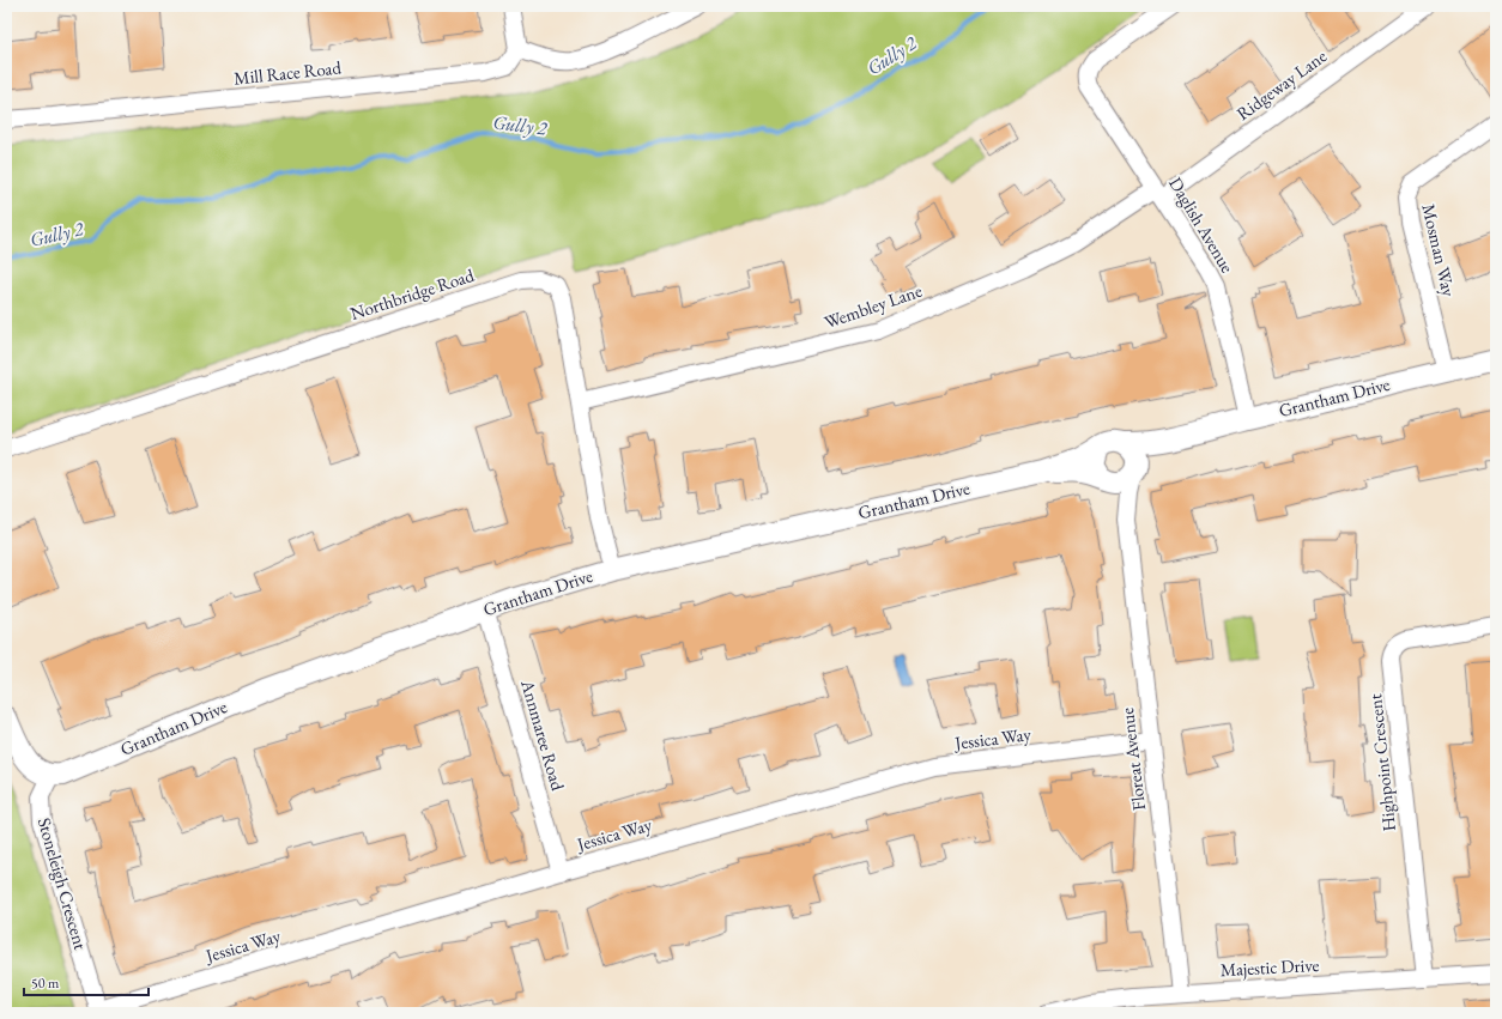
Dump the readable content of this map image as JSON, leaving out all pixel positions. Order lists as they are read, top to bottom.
{
  "streets": {
    "street": [
      "Mill Race Road",
      "Ridgeway Lane",
      "Daglish Avenue",
      "Mosman Way",
      "Northbridge Road",
      "Wembley Lane",
      "Grantham Drive",
      "Annmaree Road",
      "Jessica Way",
      "Floreat Avenue",
      "Highpoint Crescent",
      "Stoneleigh Crescent",
      "Majestic Drive"
    ]
  },
  "crossings": [
    ["Ridgeway Lane", "Daglish Avenue"],
    ["Ridgeway Lane", "Wembley Lane"],
    ["Daglish Avenue", "Wembley Lane"],
    ["Daglish Avenue", "Grantham Drive"],
    ["Mosman Way", "Grantham Drive"],
    ["Northbridge Road", "Wembley Lane"],
    ["Northbridge Road", "Grantham Drive"],
    ["Grantham Drive", "Annmaree Road"],
    ["Grantham Drive", "Floreat Avenue"],
    ["Grantham Drive", "Stoneleigh Crescent"],
    ["Annmaree Road", "Jessica Way"],
    ["Jessica Way", "Floreat Avenue"],
    ["Jessica Way", "Stoneleigh Crescent"],
    ["Floreat Avenue", "Majestic Drive"],
    ["Highpoint Crescent", "Majestic Drive"]
  ],
  "water": ["Gully 2"],
  "scale_bar": "50 m"
}
